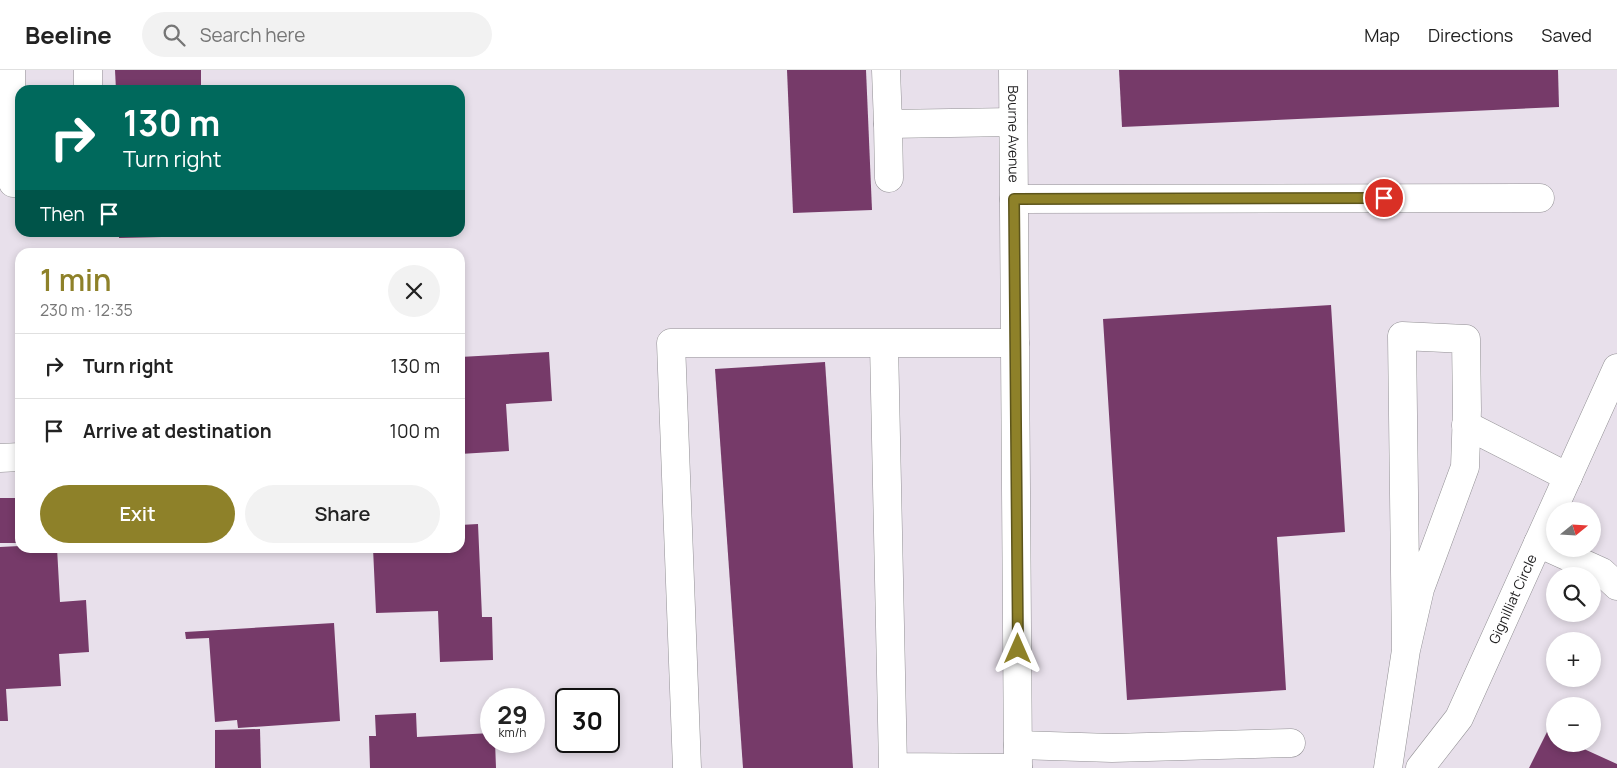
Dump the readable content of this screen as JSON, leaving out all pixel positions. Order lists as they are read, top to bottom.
{
  "streets": {
    "street": ["Bourne Avenue", "Gignilliat Circle"]
  },
  "north": "right",
  "page": {
    "header": "Beeline",
    "search": "Search here",
    "nav": ["Map", "Directions", "Saved"],
    "turn": ["130 m", "Turn right"],
    "then": "Then",
    "heading": ["1 min", "230 m · 12:35"],
    "list": [
      {
        "name": "Turn right",
        "value": "130 m"
      },
      {
        "name": "Arrive at destination",
        "value": "100 m"
      }
    ],
    "buttons": ["Exit", "Share"],
    "map_buttons": ["+", "−"],
    "speed": "29 km/h",
    "limit": "30"
  }
}
